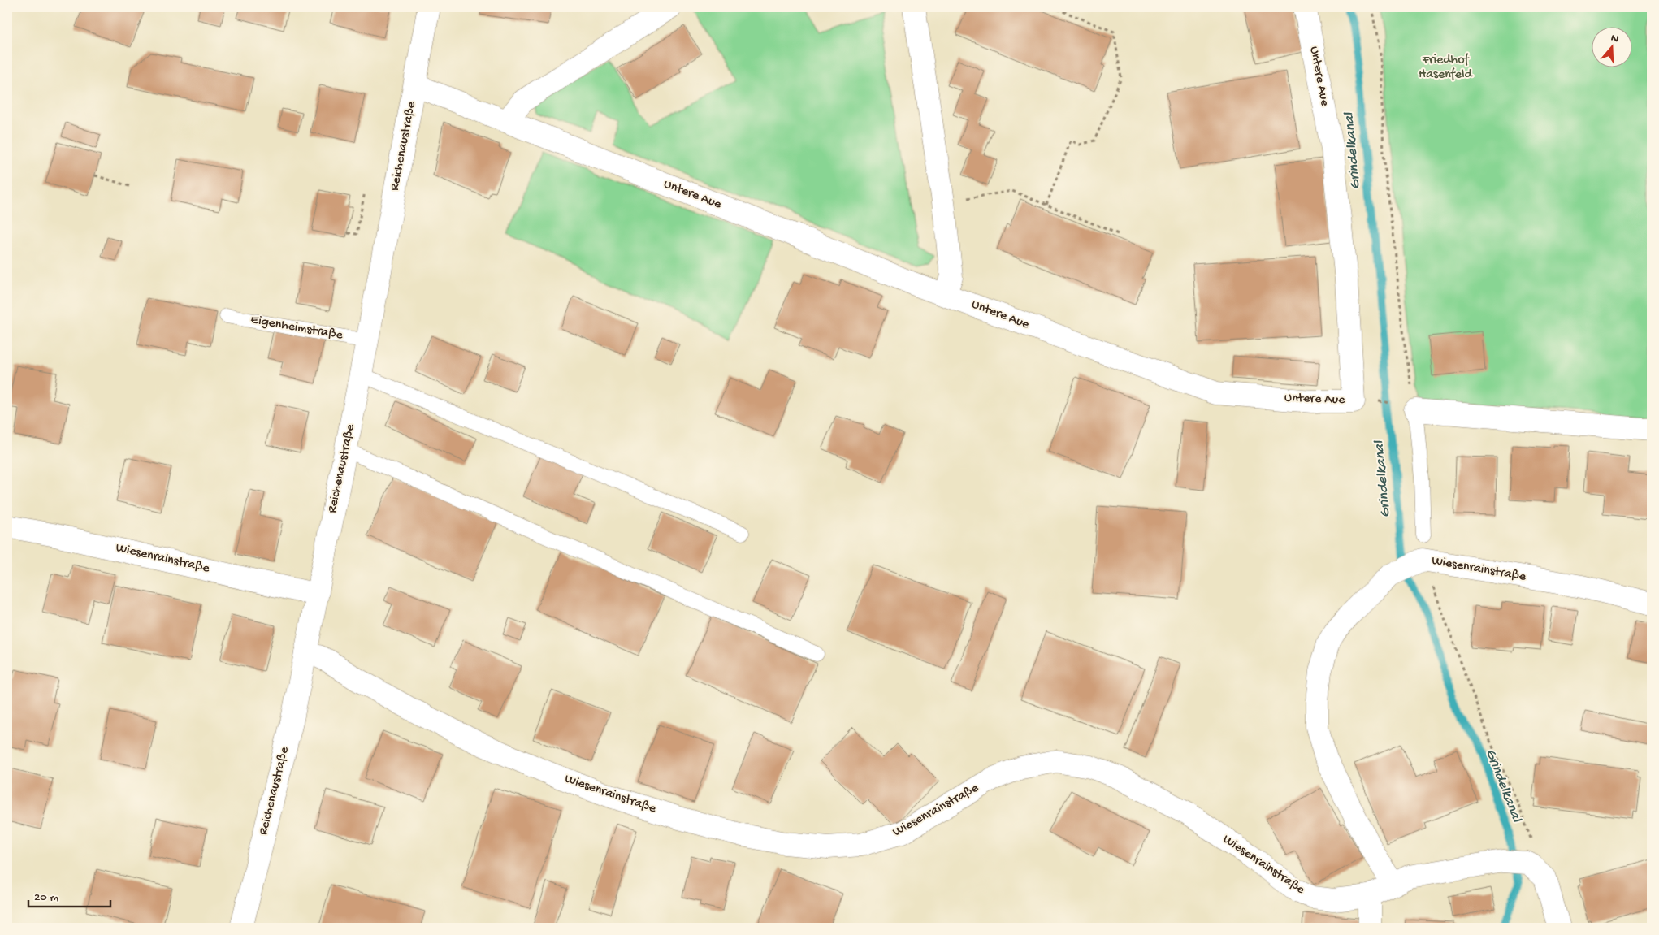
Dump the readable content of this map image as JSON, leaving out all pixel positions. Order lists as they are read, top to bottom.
{
  "streets": {
    "street": ["Untere Aue", "Reichenaustraße", "Wiesenrainstraße"],
    "lane": ["Eigenheimstraße"]
  },
  "crossings": [
    ["Untere Aue", "Reichenaustraße"],
    ["Reichenaustraße", "Eigenheimstraße"],
    ["Reichenaustraße", "Wiesenrainstraße"]
  ],
  "water": ["Grindelkanal"],
  "parks": ["Friedhof Hasenfeld"],
  "scale_bar": "20 m",
  "north": "top"
}
